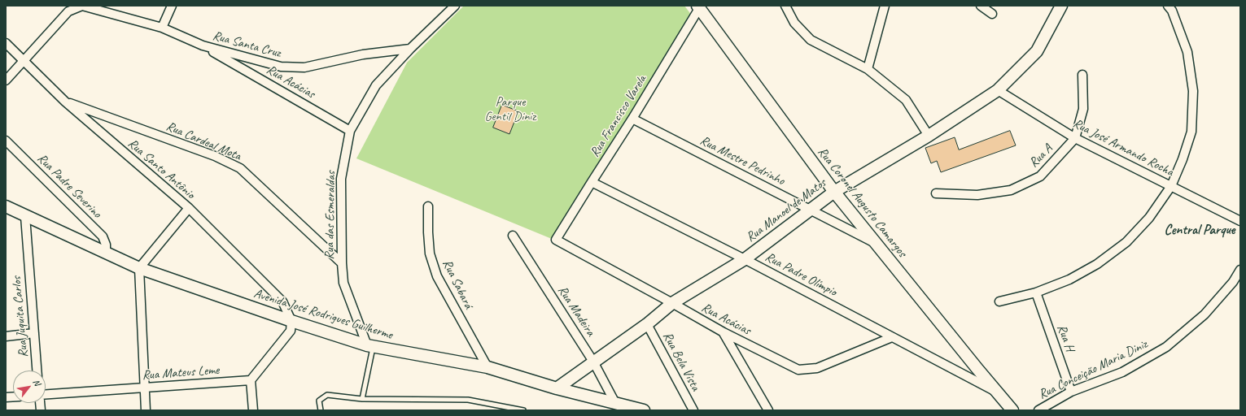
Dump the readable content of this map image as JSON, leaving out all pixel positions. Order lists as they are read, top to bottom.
{
  "streets": {
    "main road": ["Rua Coronel Augusto Camargos", "Rua Manoel de Matos", "Avenida José Rodrigues Guilherme"],
    "street": [
      "Rua Santa Cruz",
      "Rua Acácias",
      "Rua Francisco Varela",
      "Rua Cardeal Mota",
      "Rua José Armando Rocha",
      "Rua A",
      "Rua Mestre Pedrinho",
      "Rua Santo Antônio",
      "Rua Padre Severino",
      "Rua das Esmeraldas",
      "Rua Padre Olímpio",
      "Rua Sabará",
      "Rua Madeira",
      "Rua Juquita Carlos",
      "Rua H",
      "Rua Bela Vista",
      "Rua Conceição Maria Diniz",
      "Rua Mateus Leme"
    ]
  },
  "crossings": [
    ["Rua Santa Cruz", "Rua Acácias"],
    ["Rua Santa Cruz", "Rua Santo Antônio"],
    ["Rua Santa Cruz", "Rua das Esmeraldas"],
    ["Rua Acácias", "Rua Francisco Varela"],
    ["Rua Acácias", "Rua Manoel de Matos"],
    ["Rua Acácias", "Rua das Esmeraldas"],
    ["Rua Acácias", "Rua Padre Olímpio"],
    ["Rua Francisco Varela", "Rua Mestre Pedrinho"],
    ["Rua Francisco Varela", "Rua Coronel Augusto Camargos"],
    ["Rua Francisco Varela", "Rua Padre Olímpio"],
    ["Rua Cardeal Mota", "Rua Santo Antônio"],
    ["Rua Cardeal Mota", "Rua das Esmeraldas"],
    ["Rua José Armando Rocha", "Rua A"],
    ["Rua José Armando Rocha", "Rua Manoel de Matos"],
    ["Rua Mestre Pedrinho", "Rua Coronel Augusto Camargos"],
    ["Rua Mestre Pedrinho", "Rua Manoel de Matos"],
    ["Rua Santo Antônio", "Avenida José Rodrigues Guilherme"],
    ["Rua Padre Severino", "Avenida José Rodrigues Guilherme"],
    ["Rua Coronel Augusto Camargos", "Rua Manoel de Matos"],
    ["Rua Coronel Augusto Camargos", "Rua Padre Olímpio"],
    ["Rua Manoel de Matos", "Rua Padre Olímpio"],
    ["Rua Manoel de Matos", "Rua Madeira"],
    ["Rua Manoel de Matos", "Avenida José Rodrigues Guilherme"],
    ["Rua Manoel de Matos", "Rua Bela Vista"],
    ["Rua das Esmeraldas", "Avenida José Rodrigues Guilherme"],
    ["Rua Sabará", "Avenida José Rodrigues Guilherme"],
    ["Rua Madeira", "Avenida José Rodrigues Guilherme"],
    ["Avenida José Rodrigues Guilherme", "Rua Juquita Carlos"],
    ["Rua H", "Rua Conceição Maria Diniz"]
  ],
  "districts": ["Central Parque"],
  "parks": ["Parque Gentil Diniz"],
  "north": "top right"
}
